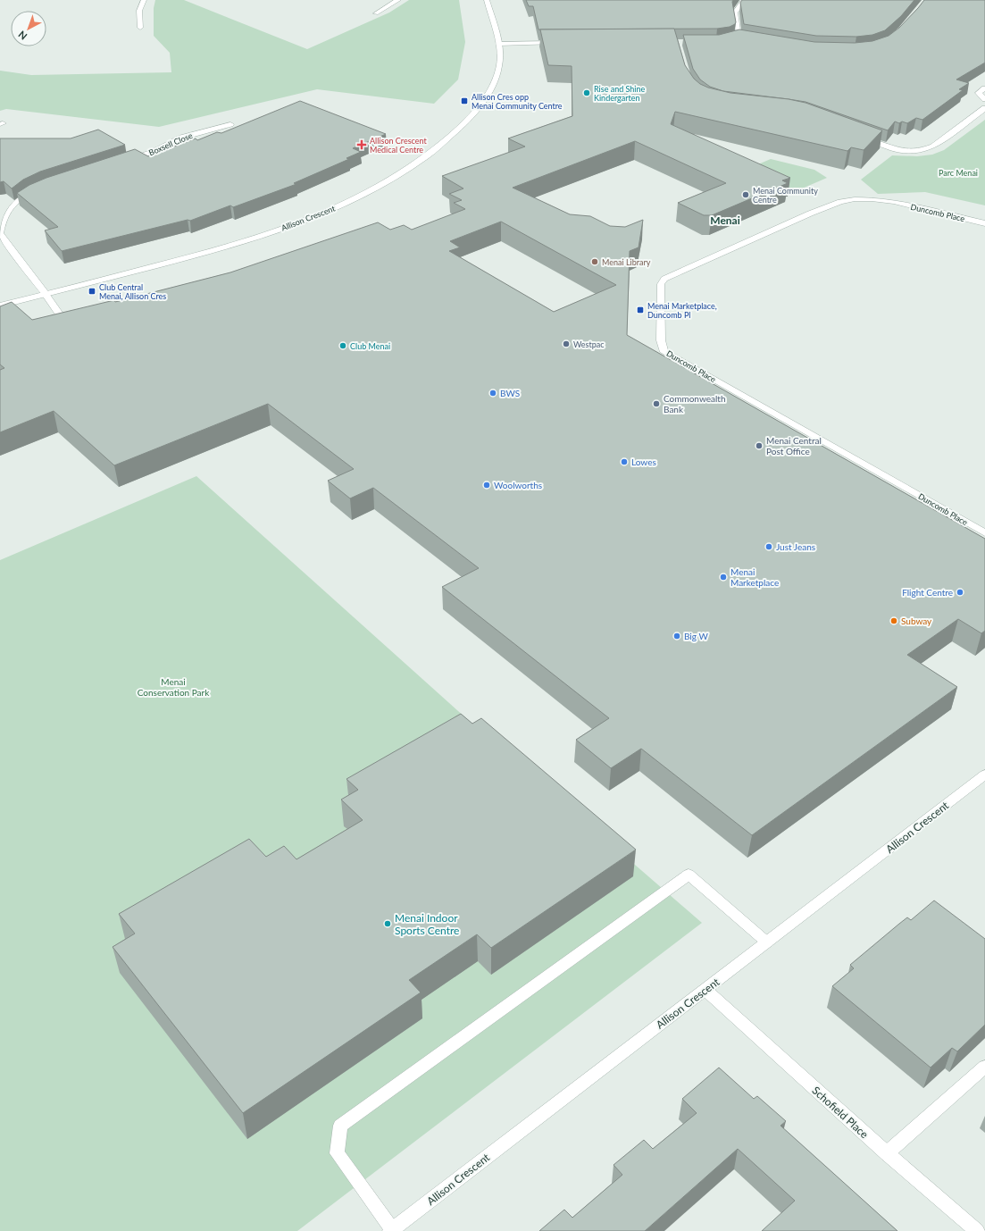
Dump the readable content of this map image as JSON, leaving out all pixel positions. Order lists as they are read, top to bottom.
{
  "streets": {
    "street": [
      "Boxsell Close",
      "Duncomb Place",
      "Allison Crescent",
      "Schofield Place"
    ]
  },
  "crossings": [
    ["Allison Crescent", "Schofield Place"]
  ],
  "districts": ["Menai"],
  "parks": ["Parc Menai", "Menai Conservation Park"],
  "places": {
    "other": [
      "Rise and Shine Kindergarten",
      "Menai Community Centre",
      "Menai Library",
      "Westpac",
      "Club Menai",
      "BWS",
      "Commonwealth Bank",
      "Menai Central Post Office",
      "Lowes",
      "Woolworths",
      "Just Jeans",
      "Menai Marketplace",
      "Flight Centre",
      "Subway",
      "Big W",
      "Menai Indoor Sports Centre"
    ],
    "transit": ["Allison Cres opp Menai Community Centre", "Club Central Menai, Allison Cres", "Menai Marketplace, Duncomb Pl"],
    "health": ["Allison Crescent Medical Centre"]
  },
  "north": "bottom left"
}
